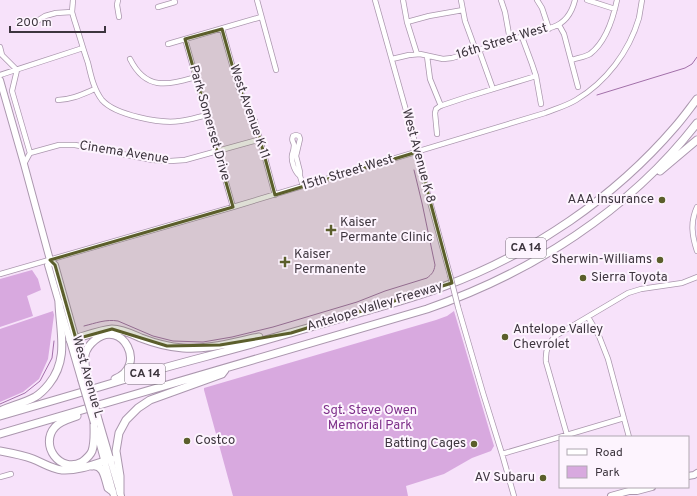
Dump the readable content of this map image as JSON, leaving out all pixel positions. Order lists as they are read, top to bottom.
{
  "streets": {
    "highway": ["CA 14", "Antelope Valley Freeway"],
    "main road": ["West Avenue L"],
    "street": [
      "16th Street West",
      "West Avenue K 11",
      "Park Somerset Drive",
      "Cinema Avenue",
      "West Avenue K 8",
      "15th Street West"
    ]
  },
  "crossings": [
    ["16th Street West", "West Avenue K 8"],
    ["West Avenue K 11", "Cinema Avenue"],
    ["West Avenue K 11", "15th Street West"],
    ["Park Somerset Drive", "Cinema Avenue"],
    ["Park Somerset Drive", "15th Street West"],
    ["West Avenue K 8", "15th Street West"],
    ["15th Street West", "West Avenue L"]
  ],
  "parks": ["Sgt. Steve Owen Memorial Park"],
  "places": {
    "other": [
      "AAA Insurance",
      "Sherwin-Williams",
      "Sierra Toyota",
      "Antelope Valley Chevrolet",
      "Costco",
      "Batting Cages",
      "AV Subaru"
    ],
    "health": ["Kaiser Permante Clinic", "Kaiser Permanente"]
  },
  "legend": ["Road", "Park"],
  "scale_bar": "200 m"
}
